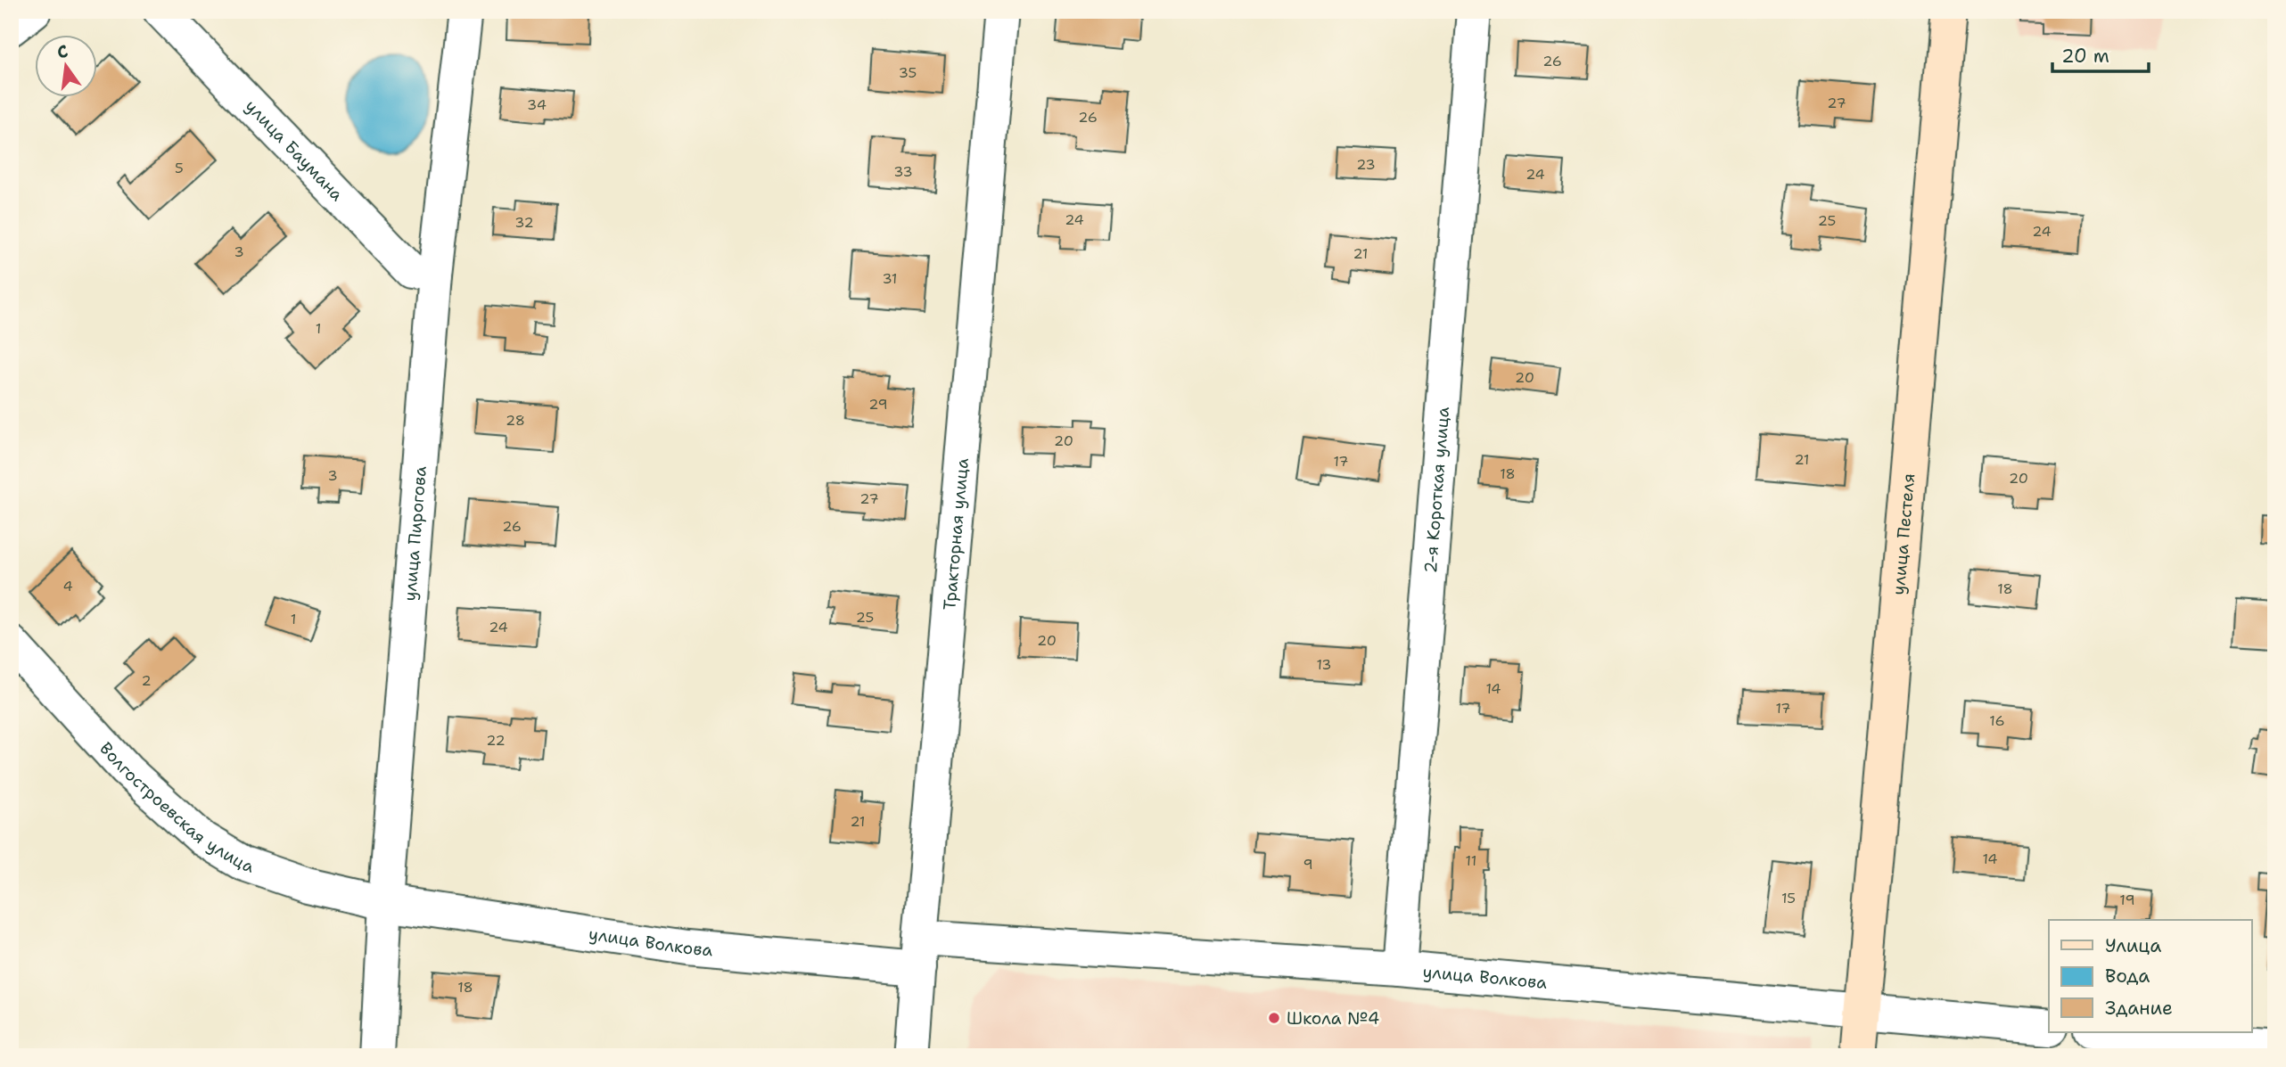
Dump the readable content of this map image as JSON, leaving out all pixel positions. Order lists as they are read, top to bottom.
{
  "streets": {
    "street": [
      "улица Баумана",
      "2-я Короткая улица",
      "улица Пирогова",
      "Тракторная улица",
      "улица Пестеля",
      "Волгостроевская улица",
      "улица Волкова"
    ]
  },
  "crossings": [
    ["улица Баумана", "улица Пирогова"],
    ["2-я Короткая улица", "улица Волкова"],
    ["улица Пирогова", "Волгостроевская улица"],
    ["улица Пирогова", "улица Волкова"],
    ["Тракторная улица", "улица Волкова"],
    ["улица Пестеля", "улица Волкова"],
    ["Волгостроевская улица", "улица Волкова"]
  ],
  "places": ["Школа №4"],
  "house_numbers": [
    "26",
    "35",
    "27",
    "34",
    "26",
    "23",
    "5",
    "33",
    "24",
    "24",
    "25",
    "32",
    "24",
    "3",
    "21",
    "31",
    "1",
    "20",
    "29",
    "28",
    "20",
    "21",
    "17",
    "18",
    "3",
    "20",
    "27",
    "26",
    "4",
    "18",
    "25",
    "1",
    "24",
    "20",
    "13",
    "2",
    "14",
    "17",
    "16",
    "22",
    "21",
    "14",
    "11",
    "9",
    "15",
    "19",
    "18"
  ],
  "legend": ["Улица", "Вода", "Здание"],
  "scale_bar": "20 m",
  "north": "top"
}
